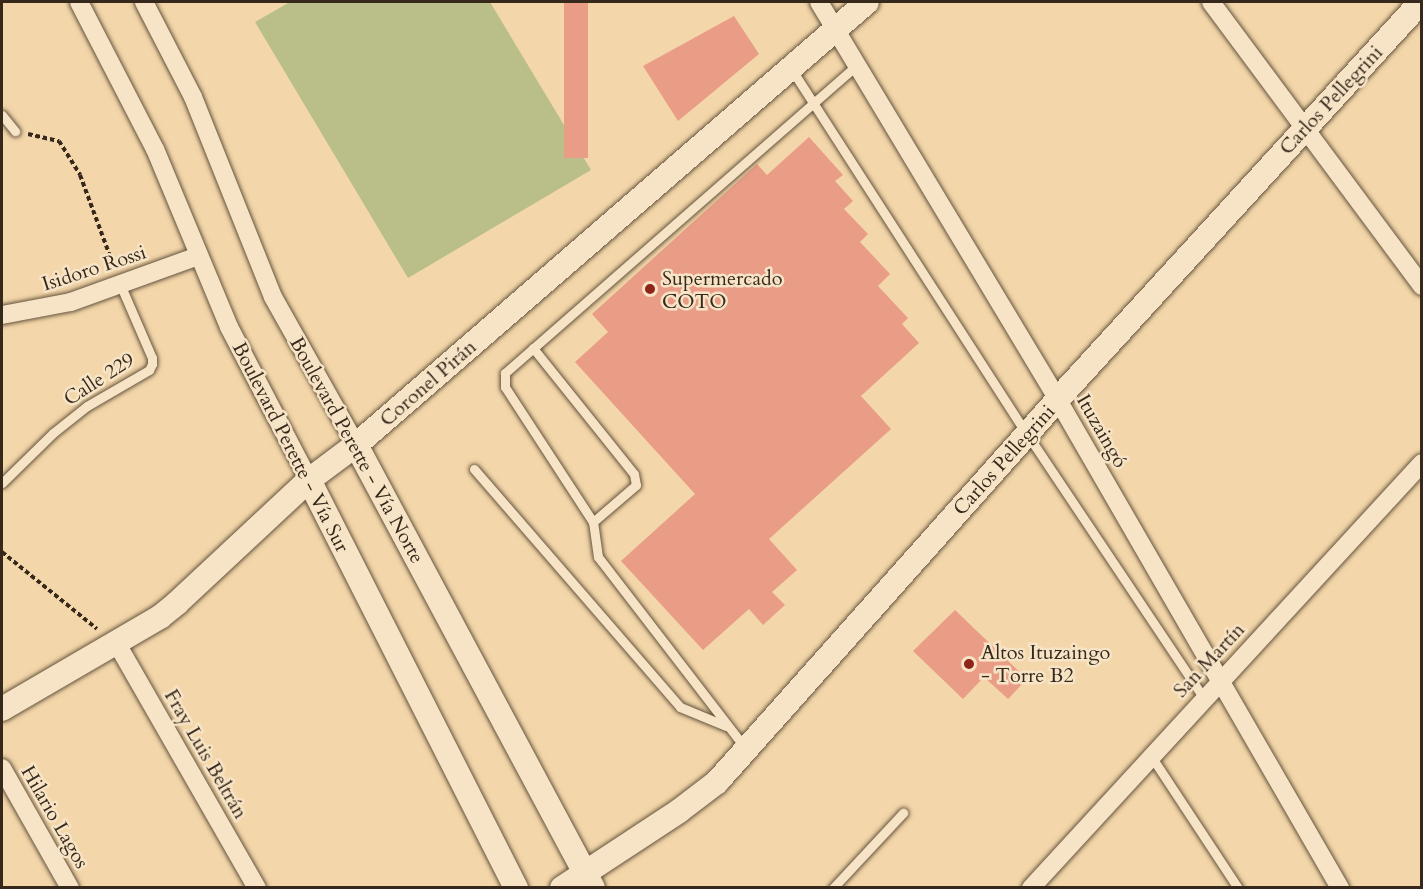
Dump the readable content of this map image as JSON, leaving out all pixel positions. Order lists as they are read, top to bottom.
{
  "streets": {
    "street": [
      "Carlos Pellegrini",
      "Isidoro Rossi",
      "Coronel Pirán",
      "Ituzaingó",
      "Boulevard Perette - Vía Sur",
      "Boulevard Perette - Vía Norte",
      "San Martín",
      "Fray Luis Beltrán",
      "Hilario Lagos"
    ],
    "lane": ["Calle 229"]
  },
  "crossings": [
    ["Carlos Pellegrini", "Ituzaingó"],
    ["Carlos Pellegrini", "Boulevard Perette - Vía Norte"],
    ["Isidoro Rossi", "Calle 229"],
    ["Isidoro Rossi", "Boulevard Perette - Vía Sur"],
    ["Coronel Pirán", "Ituzaingó"],
    ["Coronel Pirán", "Boulevard Perette - Vía Sur"],
    ["Coronel Pirán", "Boulevard Perette - Vía Norte"],
    ["Coronel Pirán", "Fray Luis Beltrán"],
    ["Ituzaingó", "San Martín"]
  ],
  "places": ["Supermercado COTO", "Altos Ituzaingo - Torre B2"]
}
